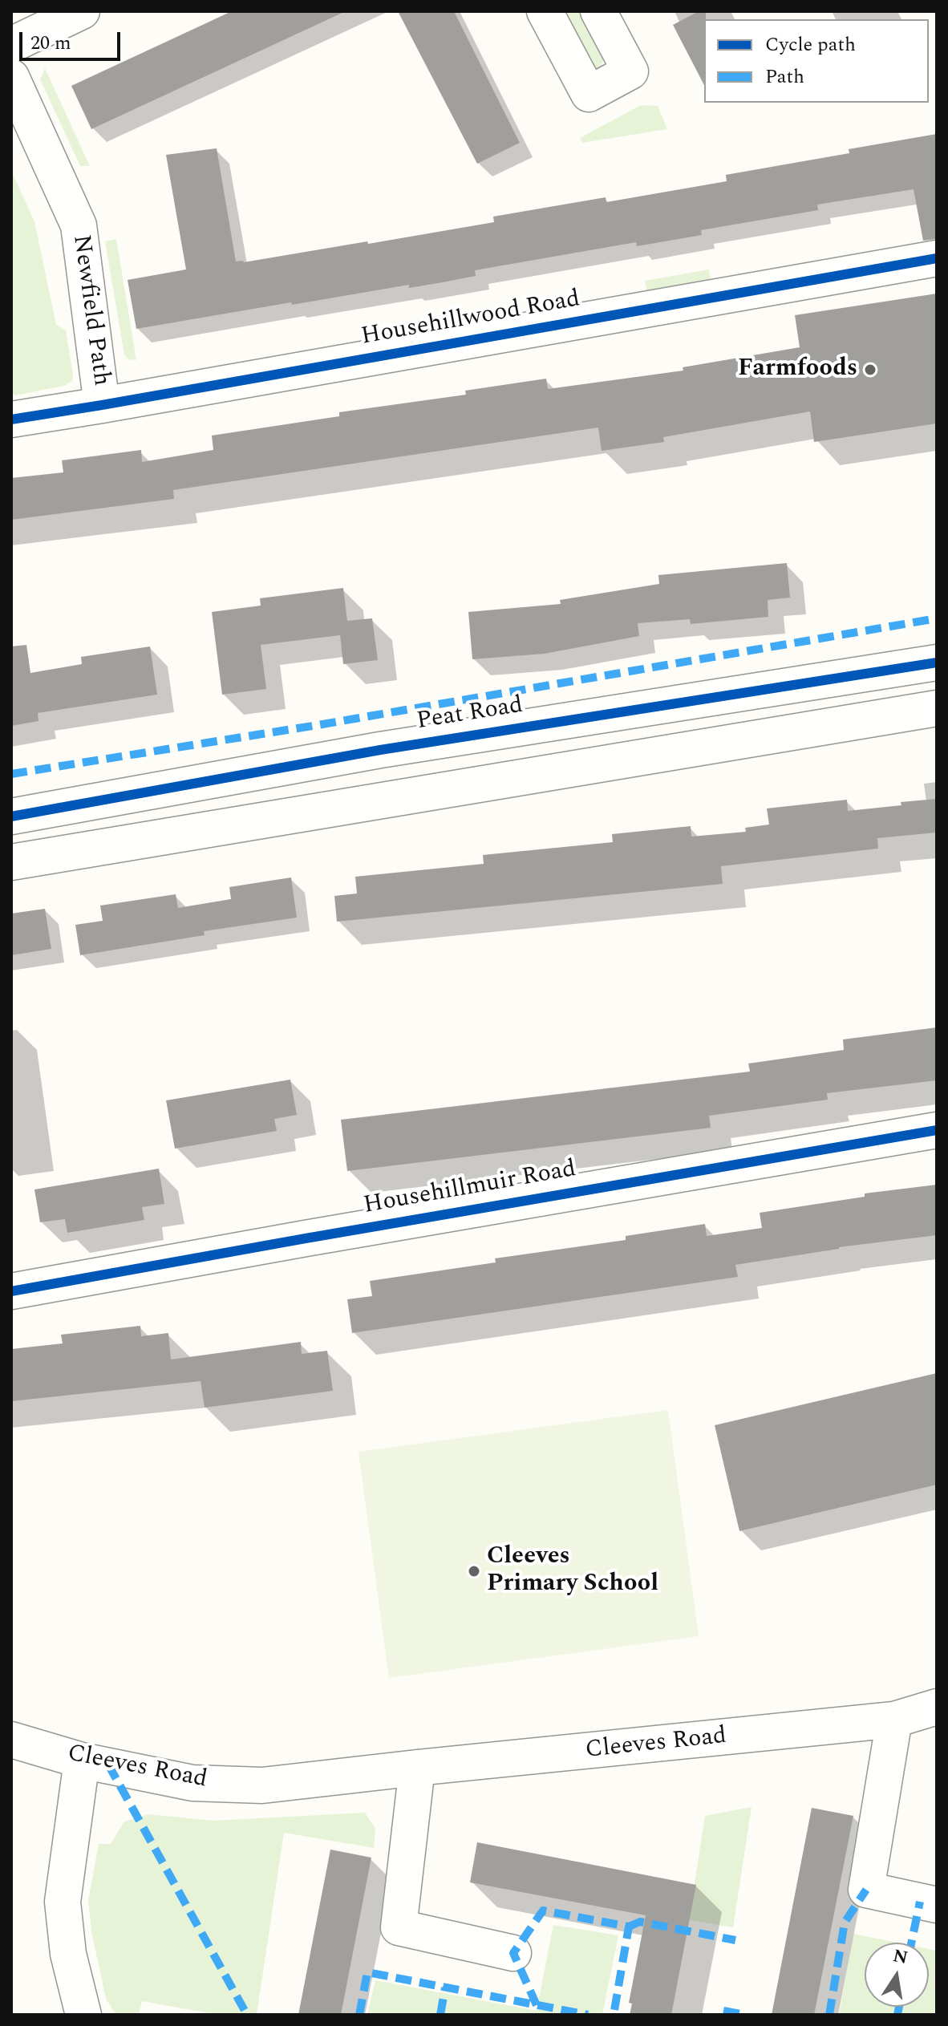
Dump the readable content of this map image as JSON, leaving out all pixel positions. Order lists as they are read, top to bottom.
{
  "streets": {
    "street": [
      "Newfield Path",
      "Househillwood Road",
      "Peat Road",
      "Househillmuir Road",
      "Cleeves Road"
    ]
  },
  "crossings": [
    ["Newfield Path", "Househillwood Road"]
  ],
  "places": ["Farmfoods", "Cleeves Primary School"],
  "legend": ["Cycle path", "Path"],
  "scale_bar": "20 m",
  "north": "top"
}
